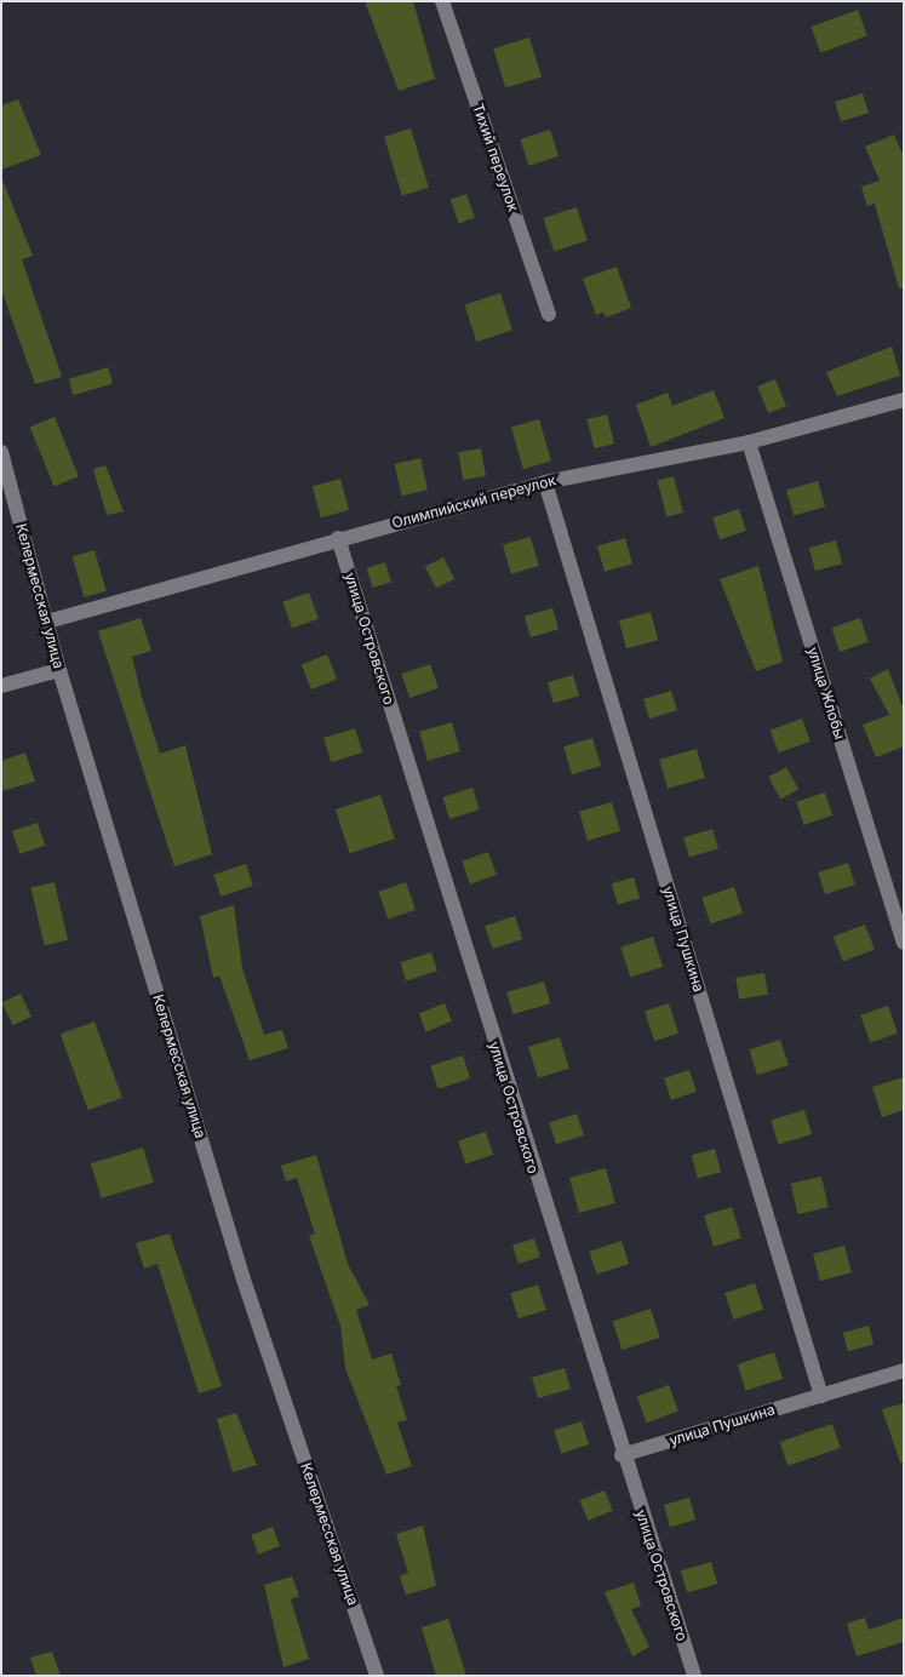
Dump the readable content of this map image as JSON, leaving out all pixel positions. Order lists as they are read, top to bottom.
{
  "streets": {
    "street": [
      "Тихий переулок",
      "Олимпийский переулок",
      "Келермесская улица",
      "улица Островского",
      "улица Жлобы",
      "улица Пушкина"
    ]
  },
  "crossings": [
    ["Олимпийский переулок", "Келермесская улица"],
    ["Олимпийский переулок", "улица Островского"],
    ["Олимпийский переулок", "улица Жлобы"],
    ["Олимпийский переулок", "улица Пушкина"],
    ["улица Островского", "улица Пушкина"]
  ]
}
